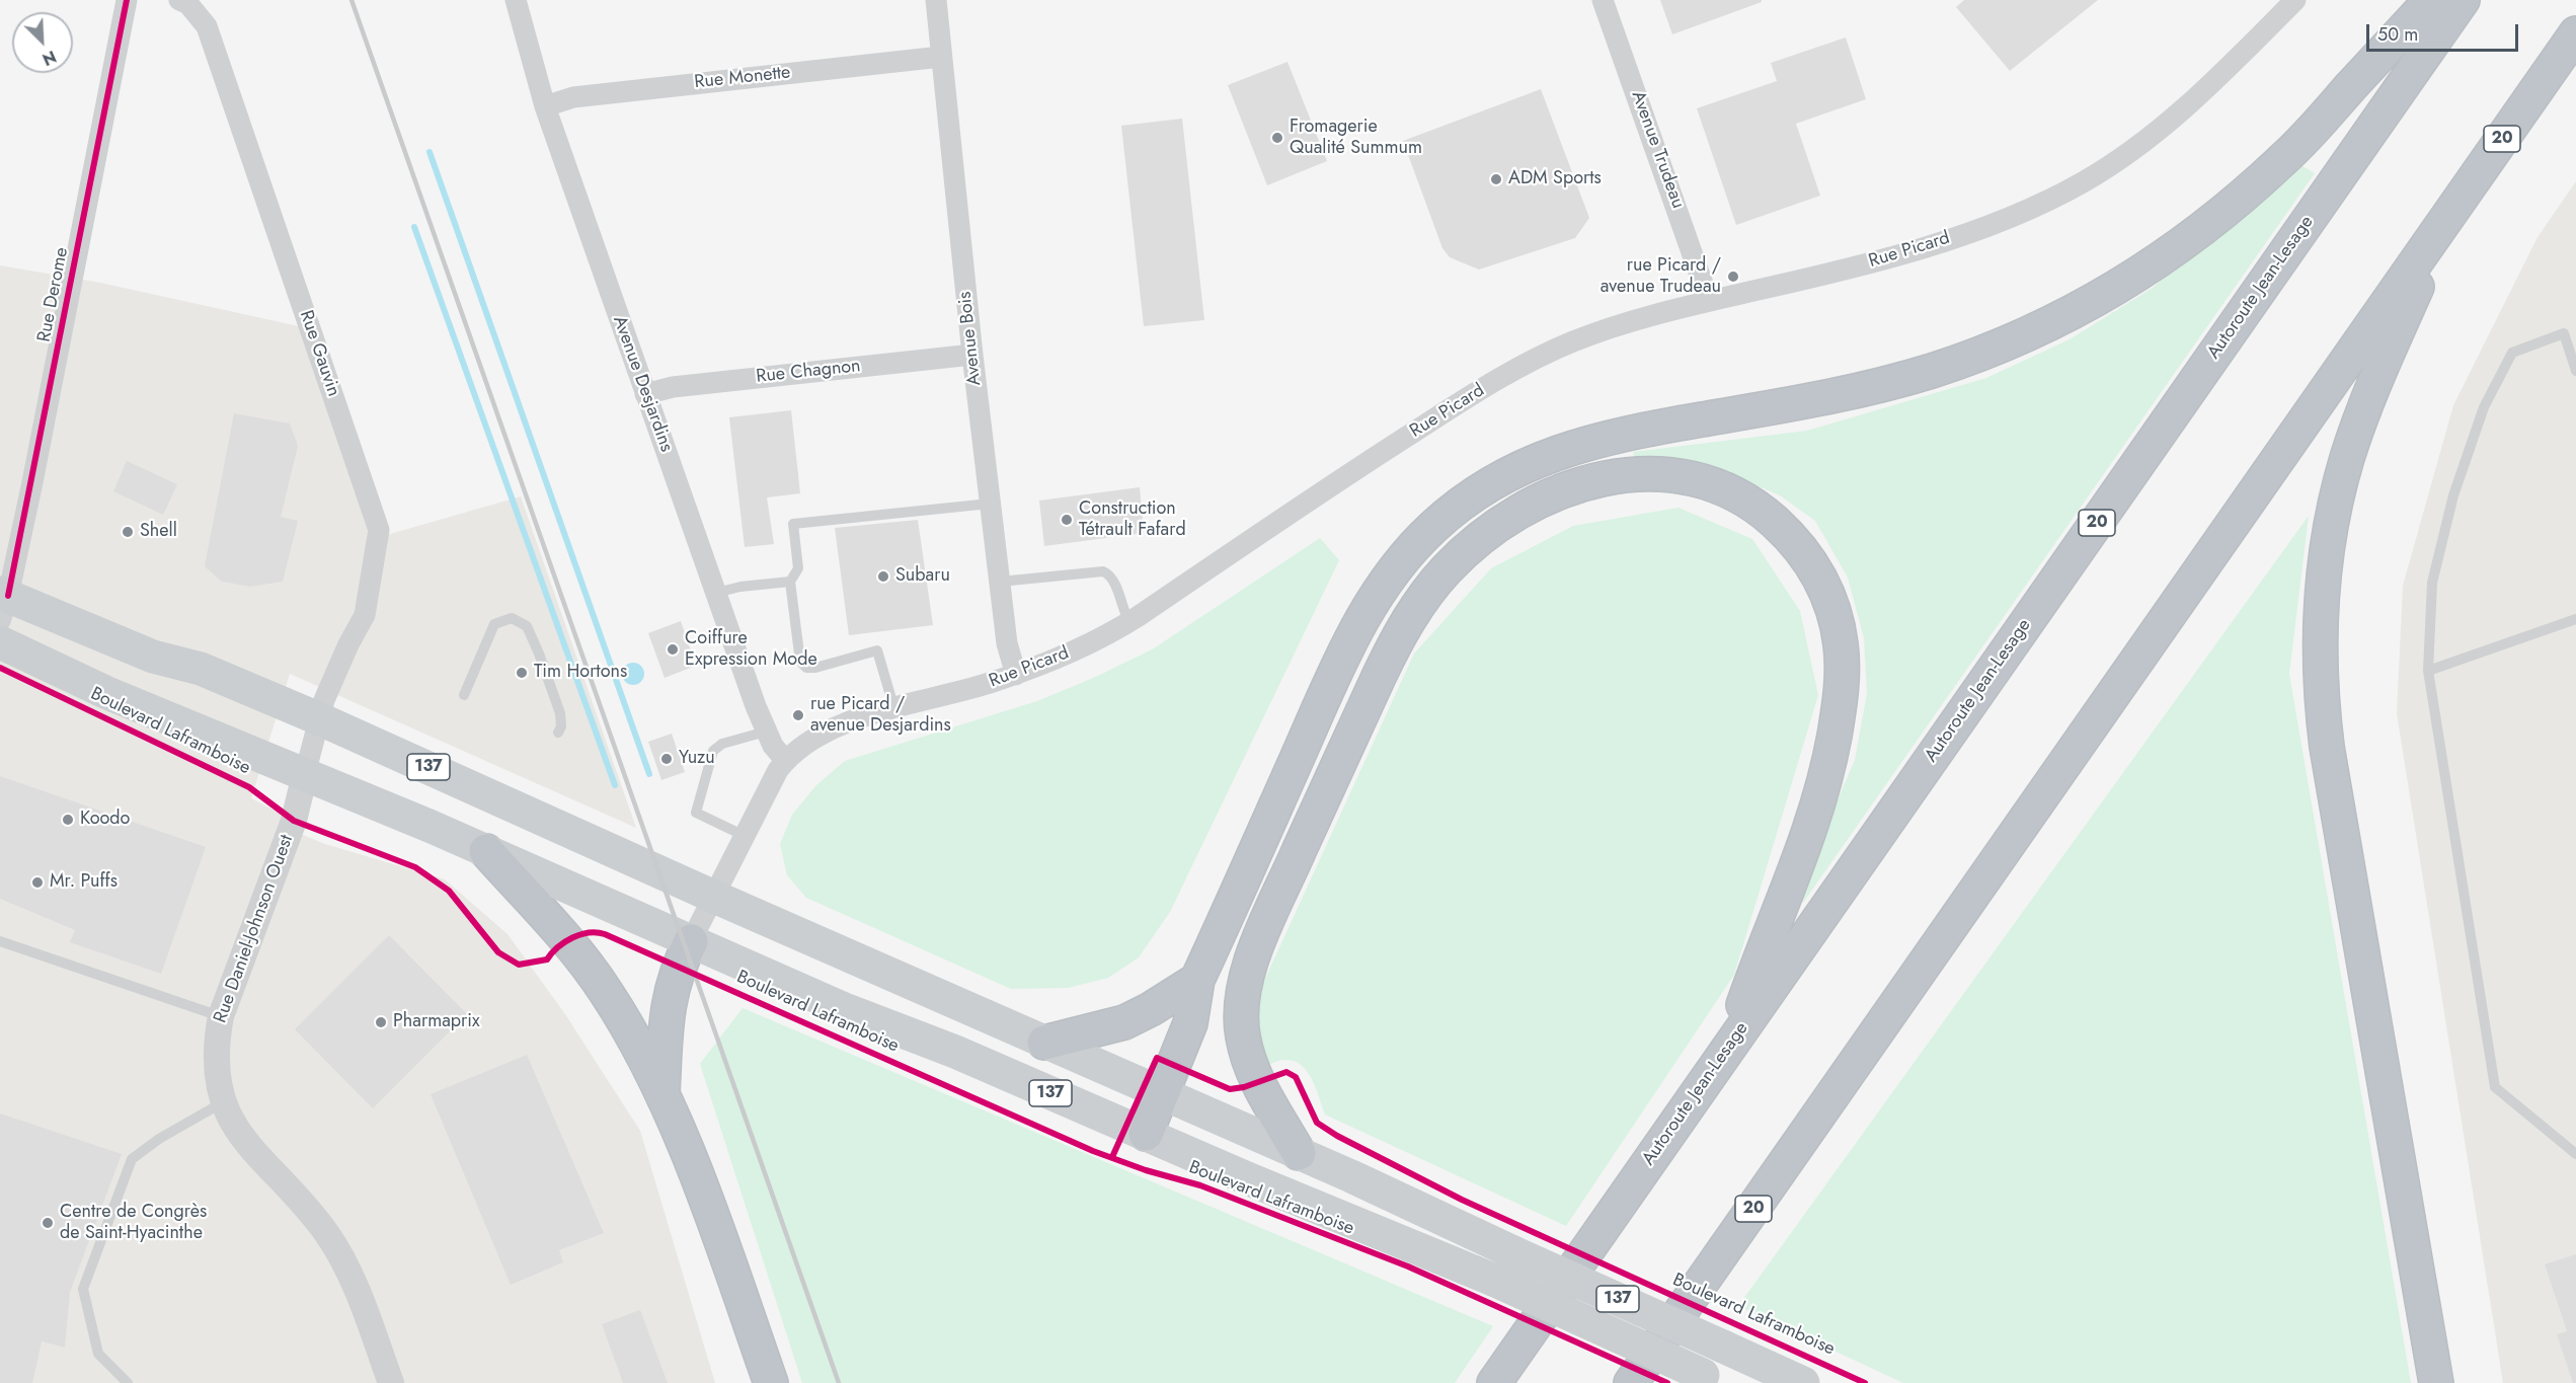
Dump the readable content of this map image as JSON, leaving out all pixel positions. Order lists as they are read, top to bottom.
{
  "streets": {
    "highway": ["20", "Autoroute Jean-Lesage"],
    "main road": ["Boulevard Laframboise", "137"],
    "street": [
      "Rue Monette",
      "Avenue Trudeau",
      "Rue Picard",
      "Rue Derome",
      "Avenue Bois",
      "Rue Gauvin",
      "Rue Chagnon",
      "Avenue Desjardins",
      "Rue Daniel-Johnson Ouest"
    ]
  },
  "crossings": [
    ["Rue Monette", "Avenue Bois"],
    ["Rue Monette", "Avenue Desjardins"],
    ["Avenue Trudeau", "Rue Picard"],
    ["Rue Picard", "Avenue Bois"],
    ["Rue Picard", "Avenue Desjardins"],
    ["Rue Picard", "Boulevard Laframboise"],
    ["Rue Picard", "137"],
    ["Rue Derome", "137"],
    ["Avenue Bois", "Rue Chagnon"],
    ["Rue Gauvin", "137"],
    ["Rue Gauvin", "Rue Daniel-Johnson Ouest"],
    ["Rue Chagnon", "Avenue Desjardins"],
    ["Boulevard Laframboise", "Rue Daniel-Johnson Ouest"],
    ["137", "Rue Daniel-Johnson Ouest"]
  ],
  "places": [
    "Fromagerie Qualité Summum",
    "ADM Sports",
    "rue Picard / avenue Trudeau",
    "Construction Tétrault Fafard",
    "Shell",
    "Subaru",
    "Coiffure Expression Mode",
    "Tim Hortons",
    "rue Picard / avenue Desjardins",
    "Yuzu",
    "Koodo",
    "Mr. Puffs",
    "Pharmaprix",
    "Centre de Congrès de Saint-Hyacinthe"
  ],
  "scale_bar": "50 m",
  "north": "bottom right"
}
